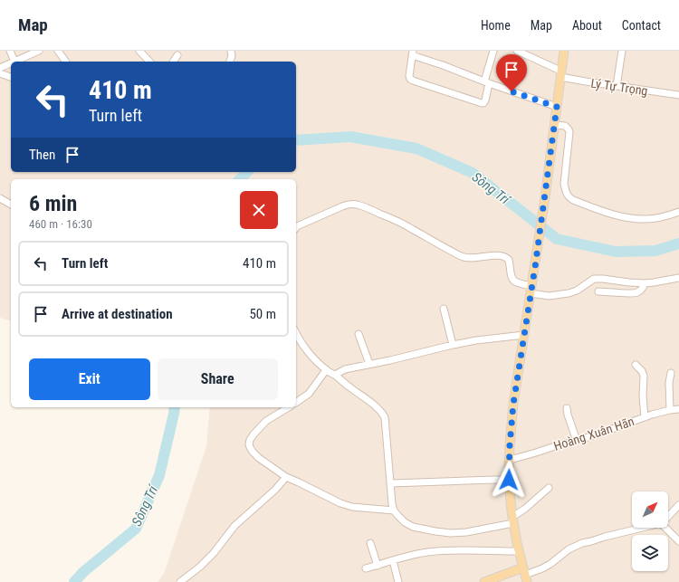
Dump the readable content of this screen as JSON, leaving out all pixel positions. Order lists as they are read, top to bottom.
{
  "streets": {
    "street": ["Lý Tự Trọng", "Hoàng Xuân Hãn"]
  },
  "water": ["Sông Trí"],
  "north": "top right",
  "page": {
    "header": "Map",
    "nav": [
      "Home",
      "Map",
      "About",
      "Contact"
    ],
    "turn": ["410 m", "Turn left"],
    "then": "Then",
    "heading": ["6 min", "460 m · 16:30"],
    "list": [
      {
        "name": "Turn left",
        "value": "410 m"
      },
      {
        "name": "Arrive at destination",
        "value": "50 m"
      }
    ],
    "buttons": ["Exit", "Share"]
  }
}
